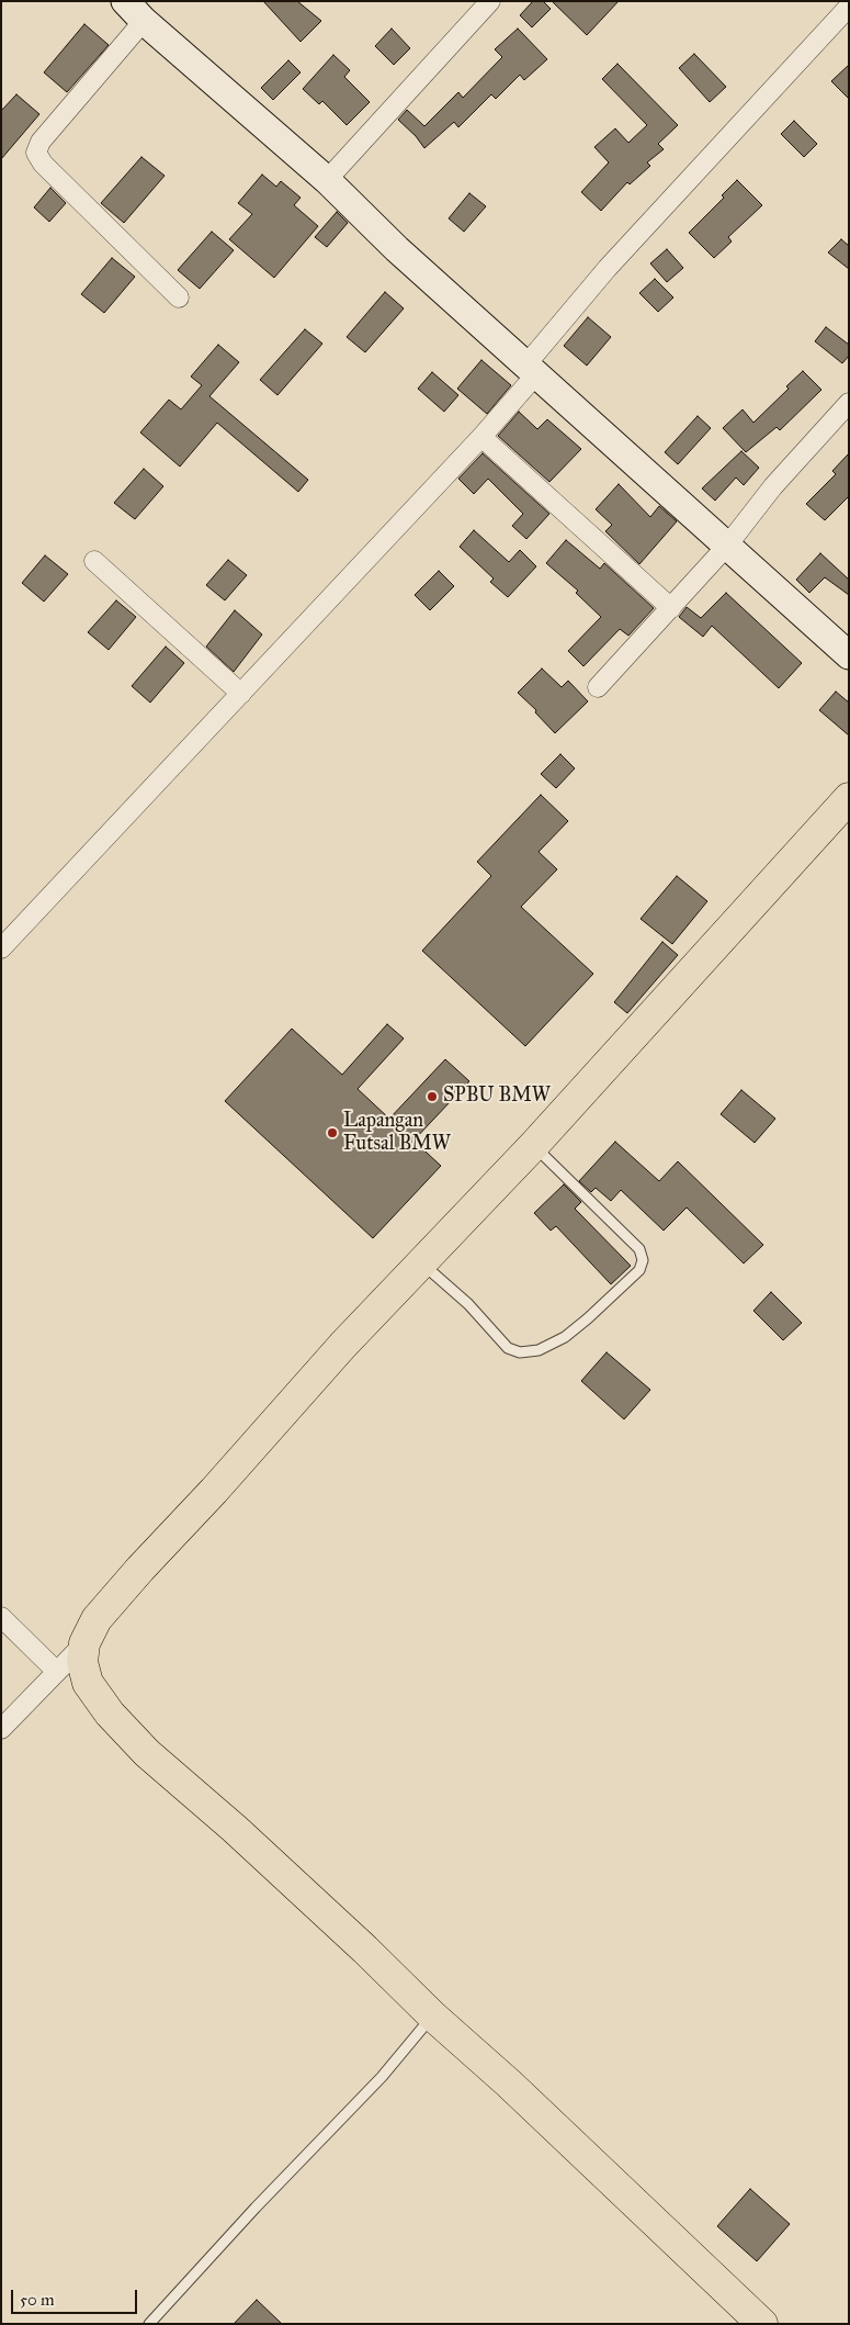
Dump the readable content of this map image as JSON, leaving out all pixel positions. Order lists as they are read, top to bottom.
{
  "places": ["SPBU BMW", "Lapangan Futsal BMW"],
  "scale_bar": "50 m"
}
